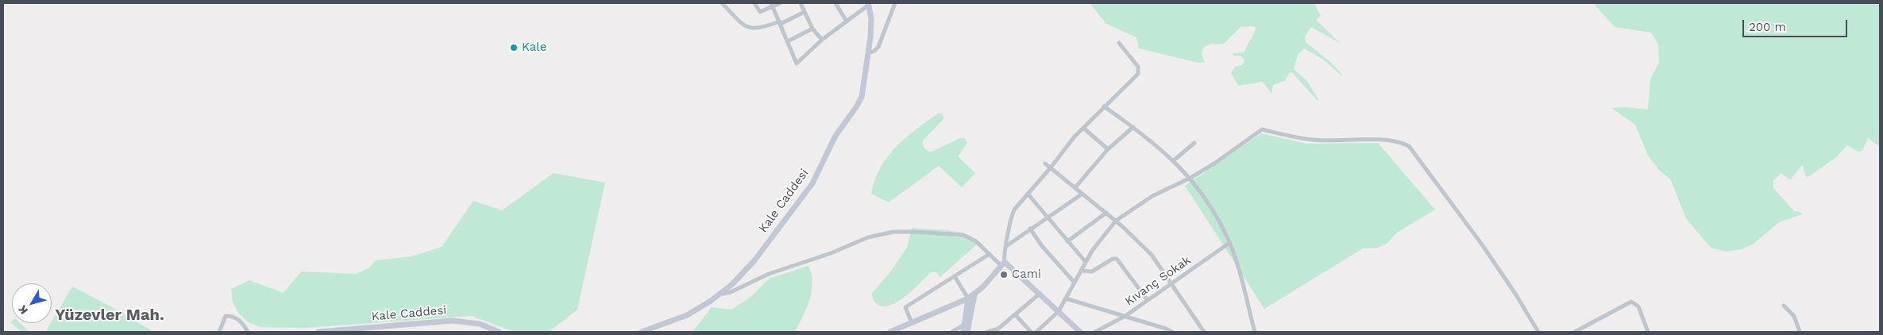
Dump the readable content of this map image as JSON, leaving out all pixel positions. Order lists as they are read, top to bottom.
{
  "streets": {
    "street": ["Kale Caddesi", "Kıvanç Sokak"]
  },
  "districts": ["Yüzevler Mah."],
  "places": ["Kale", "Cami"],
  "scale_bar": "200 m",
  "north": "bottom left"
}
